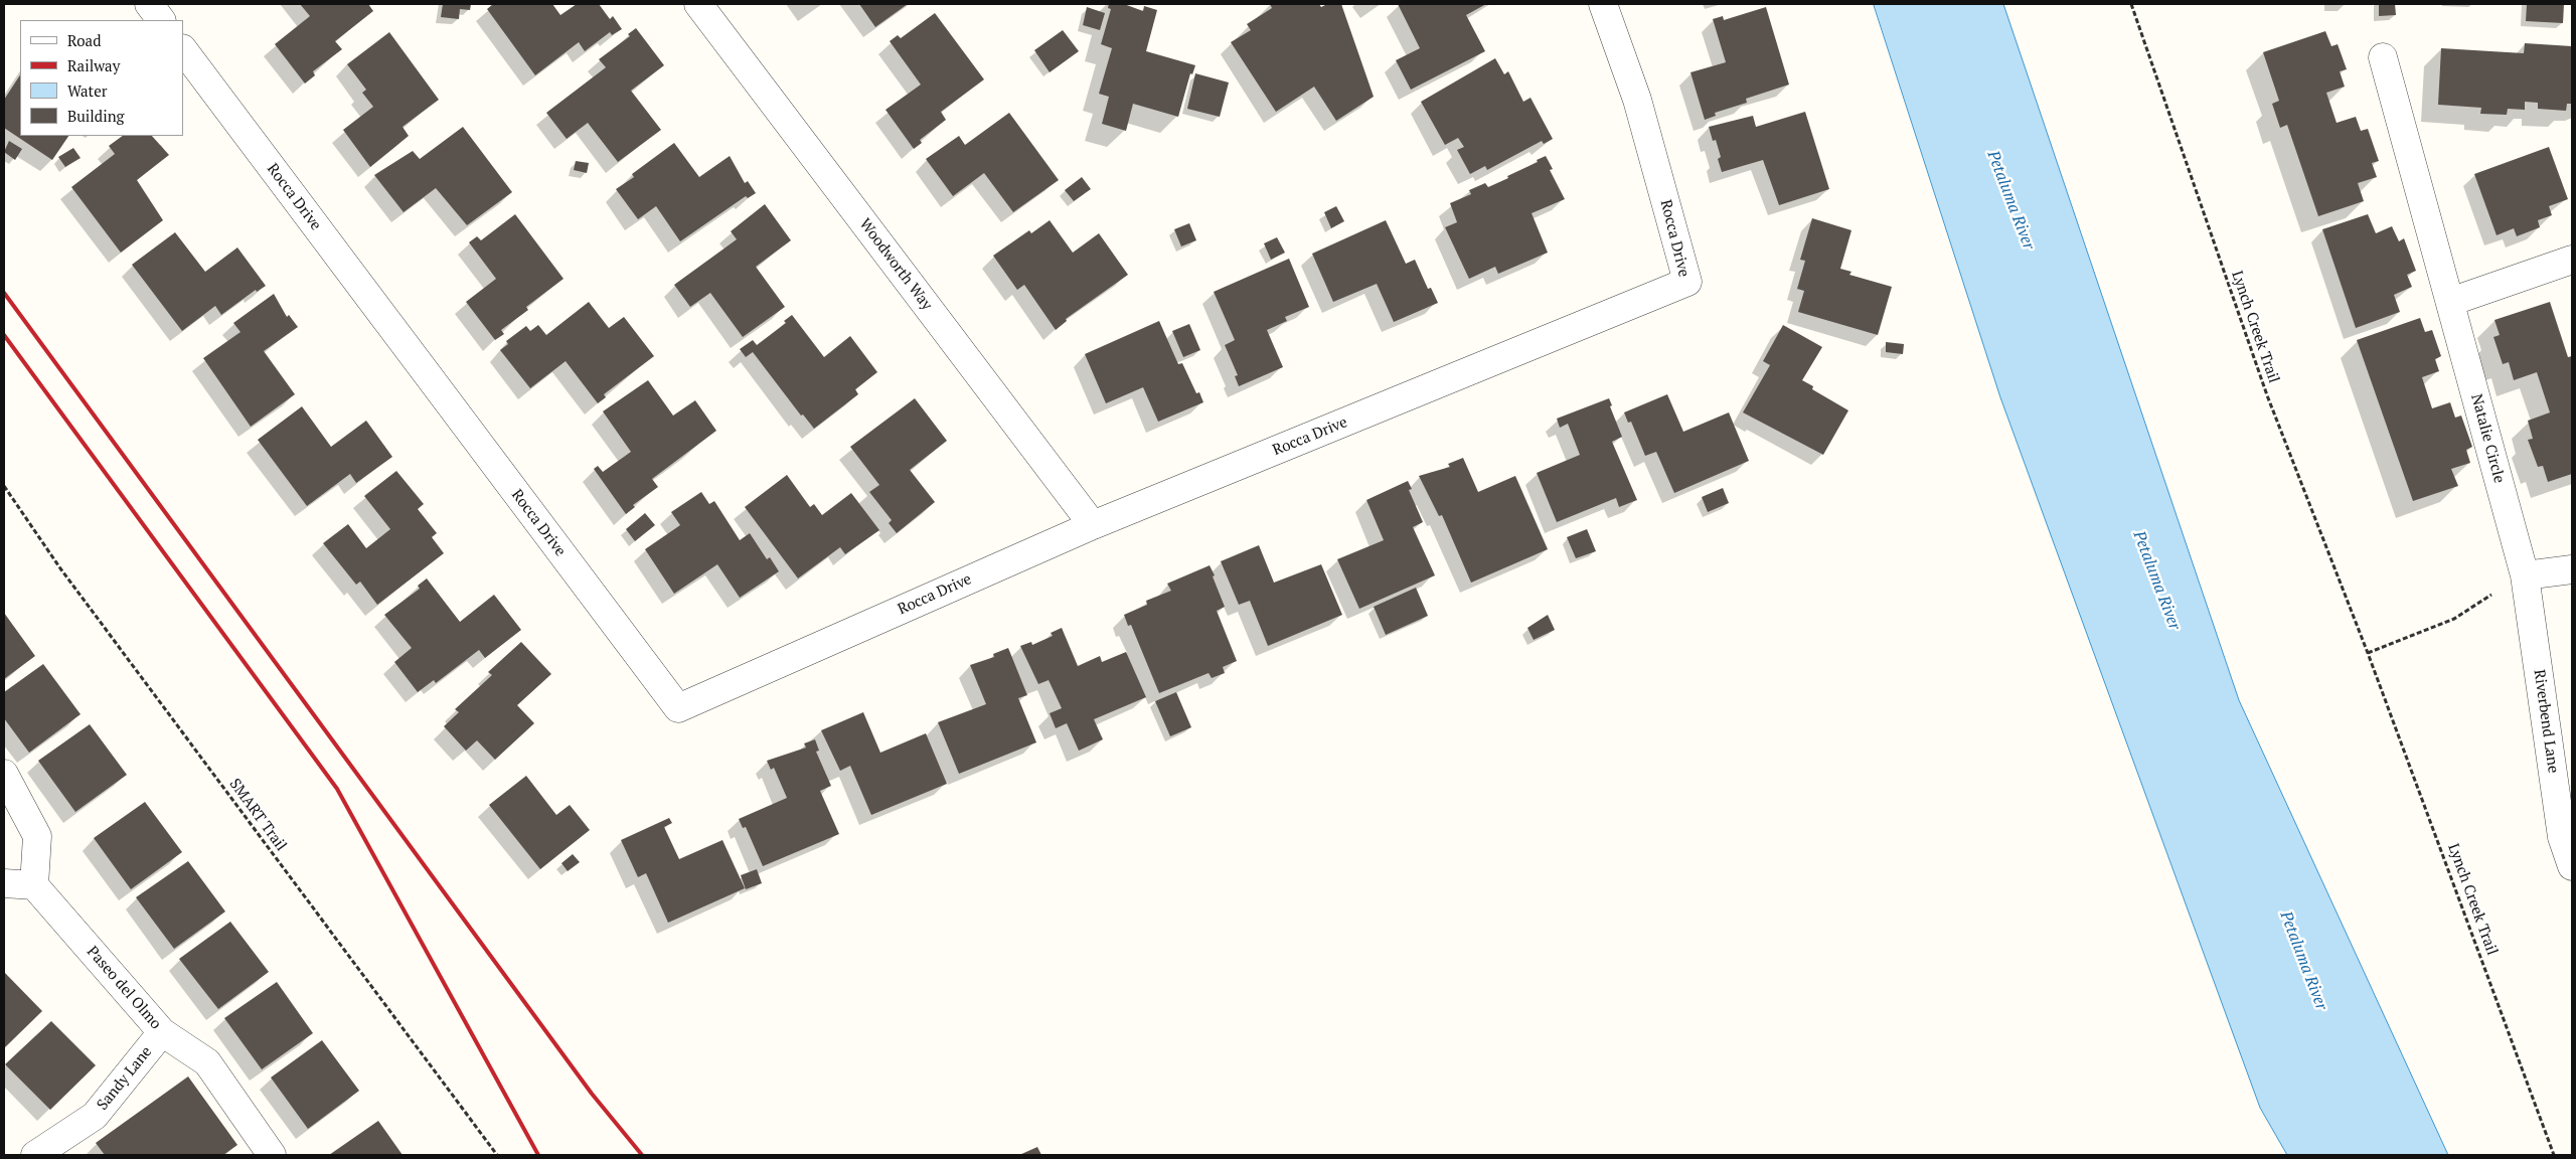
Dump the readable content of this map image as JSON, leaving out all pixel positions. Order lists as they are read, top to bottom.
{
  "streets": {
    "street": [
      "Rocca Drive",
      "Woodworth Way",
      "Natalie Circle",
      "Riverbend Lane",
      "Paseo del Olmo",
      "Sandy Lane"
    ],
    "path": ["Lynch Creek Trail", "SMART Trail"]
  },
  "crossings": [
    ["Rocca Drive", "Woodworth Way"],
    ["Natalie Circle", "Riverbend Lane"],
    ["Paseo del Olmo", "Sandy Lane"]
  ],
  "water": ["Petaluma River"],
  "legend": [
    "Road",
    "Railway",
    "Water",
    "Building"
  ]
}
